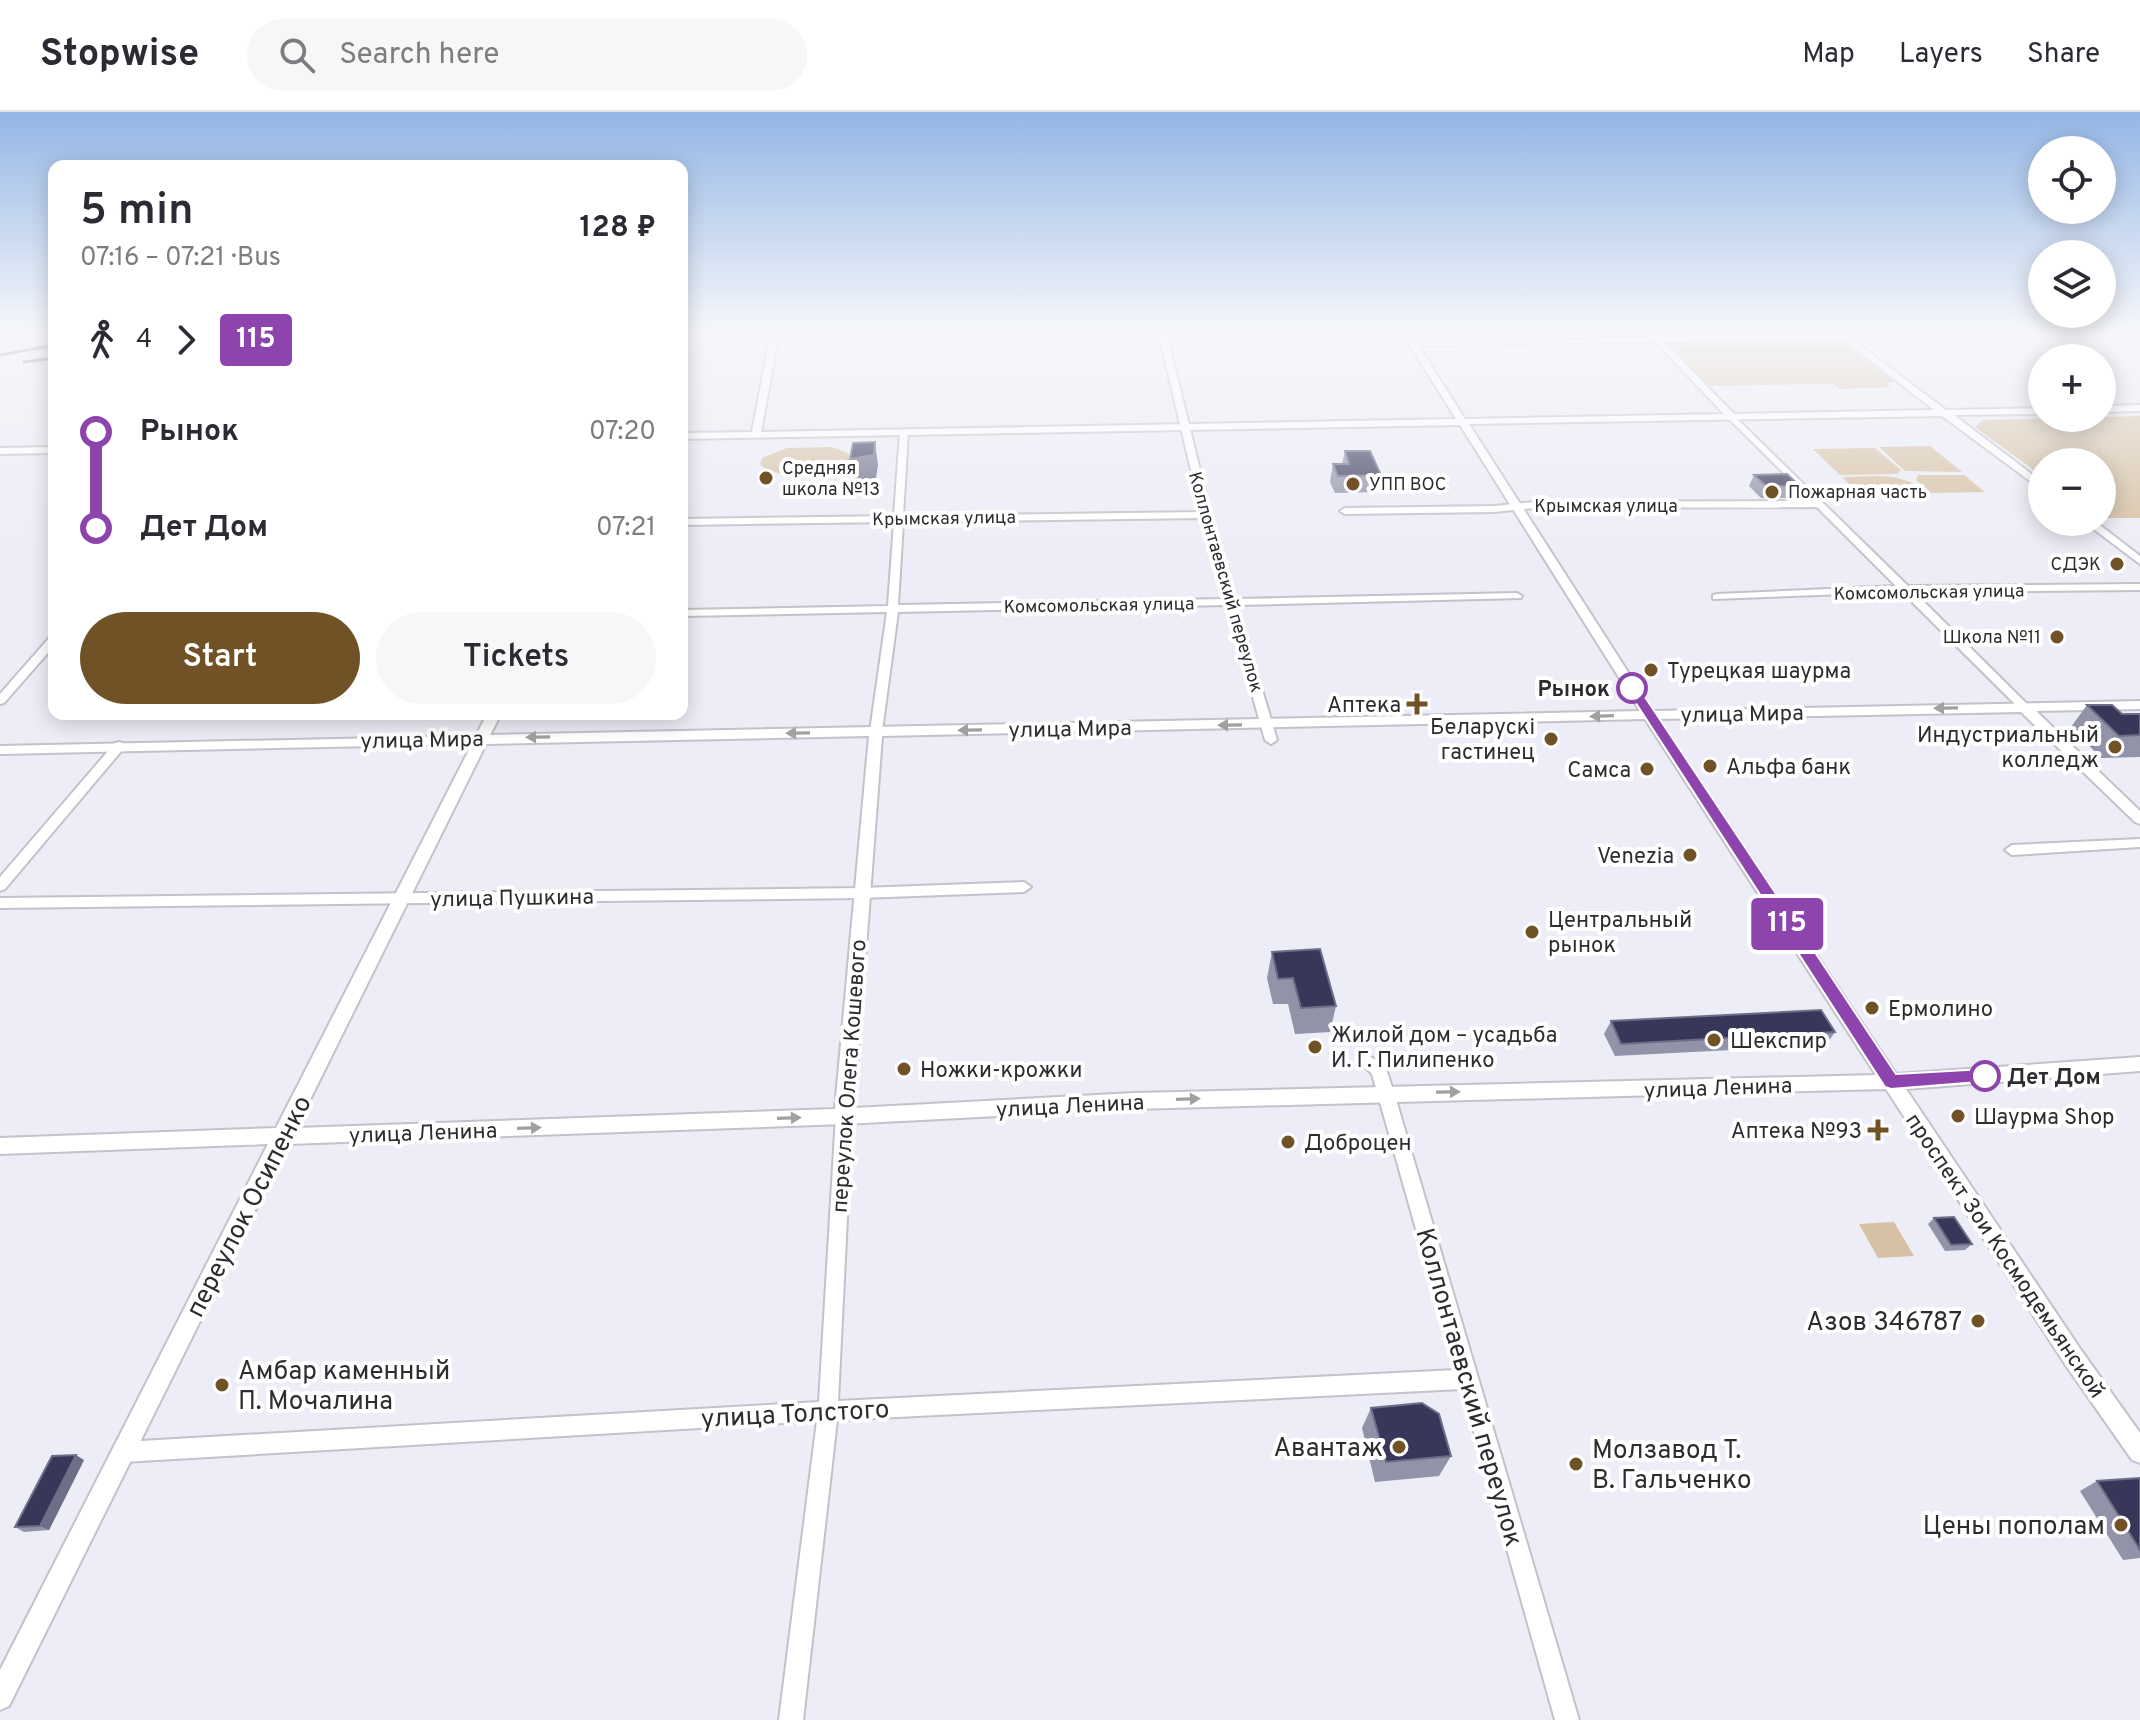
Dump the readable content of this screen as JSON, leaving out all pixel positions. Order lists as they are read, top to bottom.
{
  "streets": {
    "street": [
      "Крымская улица",
      "Коллонтаевский переулок",
      "Комсомольская улица",
      "улица Мира",
      "улица Пушкина",
      "переулок Олега Кошевого",
      "улица Ленина",
      "переулок Осипенко",
      "проспект Зои Космодемьянской",
      "улица Толстого"
    ]
  },
  "crossings": [
    ["Крымская улица", "Коллонтаевский переулок"],
    ["Крымская улица", "переулок Олега Кошевого"],
    ["Крымская улица", "проспект Зои Космодемьянской"],
    ["Коллонтаевский переулок", "Комсомольская улица"],
    ["Коллонтаевский переулок", "улица Мира"],
    ["Коллонтаевский переулок", "улица Ленина"],
    ["Коллонтаевский переулок", "улица Толстого"],
    ["Комсомольская улица", "переулок Олега Кошевого"],
    ["улица Мира", "переулок Олега Кошевого"],
    ["улица Мира", "переулок Осипенко"],
    ["улица Мира", "проспект Зои Космодемьянской"],
    ["улица Пушкина", "переулок Олега Кошевого"],
    ["улица Пушкина", "переулок Осипенко"],
    ["переулок Олега Кошевого", "улица Ленина"],
    ["переулок Олега Кошевого", "улица Толстого"],
    ["улица Ленина", "переулок Осипенко"],
    ["улица Ленина", "проспект Зои Космодемьянской"],
    ["переулок Осипенко", "улица Толстого"]
  ],
  "one_way": ["улица Мира", "улица Ленина"],
  "places": {
    "other": [
      "Средняя школа №13",
      "УПП ВОС",
      "Пожарная часть",
      "СДЭК",
      "Школа №11",
      "Турецкая шаурма",
      "Рынок",
      "Беларускi гастинец",
      "Индустриальный колледж",
      "Альфа банк",
      "Самса",
      "Venezia",
      "Центральный рынок",
      "Ермолино",
      "Шекспир",
      "Жилой дом – усадьба И. Г. Пилипенко",
      "Ножки-крожки",
      "Дет Дом",
      "Шаурма Shop",
      "Доброцен",
      "Азов 346787",
      "Амбар каменный П. Мочалина",
      "Авантаж",
      "Молзавод Т. В. Гальченко",
      "Цены пополам"
    ],
    "health": ["Аптека", "Аптека №93"]
  },
  "lines": ["bus line 115"],
  "page": {
    "header": "Stopwise",
    "search": "Search here",
    "nav": ["Map", "Layers", "Share"],
    "on_map": "115",
    "map_buttons": ["+", "−"],
    "heading": ["5 min", "07:16 – 07:21 · Bus", "128 ₽"],
    "legs": ["4", "115"],
    "list": [
      {
        "name": "Рынок",
        "value": "07:20"
      },
      {
        "name": "Дет Дом",
        "value": "07:21"
      }
    ],
    "buttons": ["Start", "Tickets"]
  }
}
